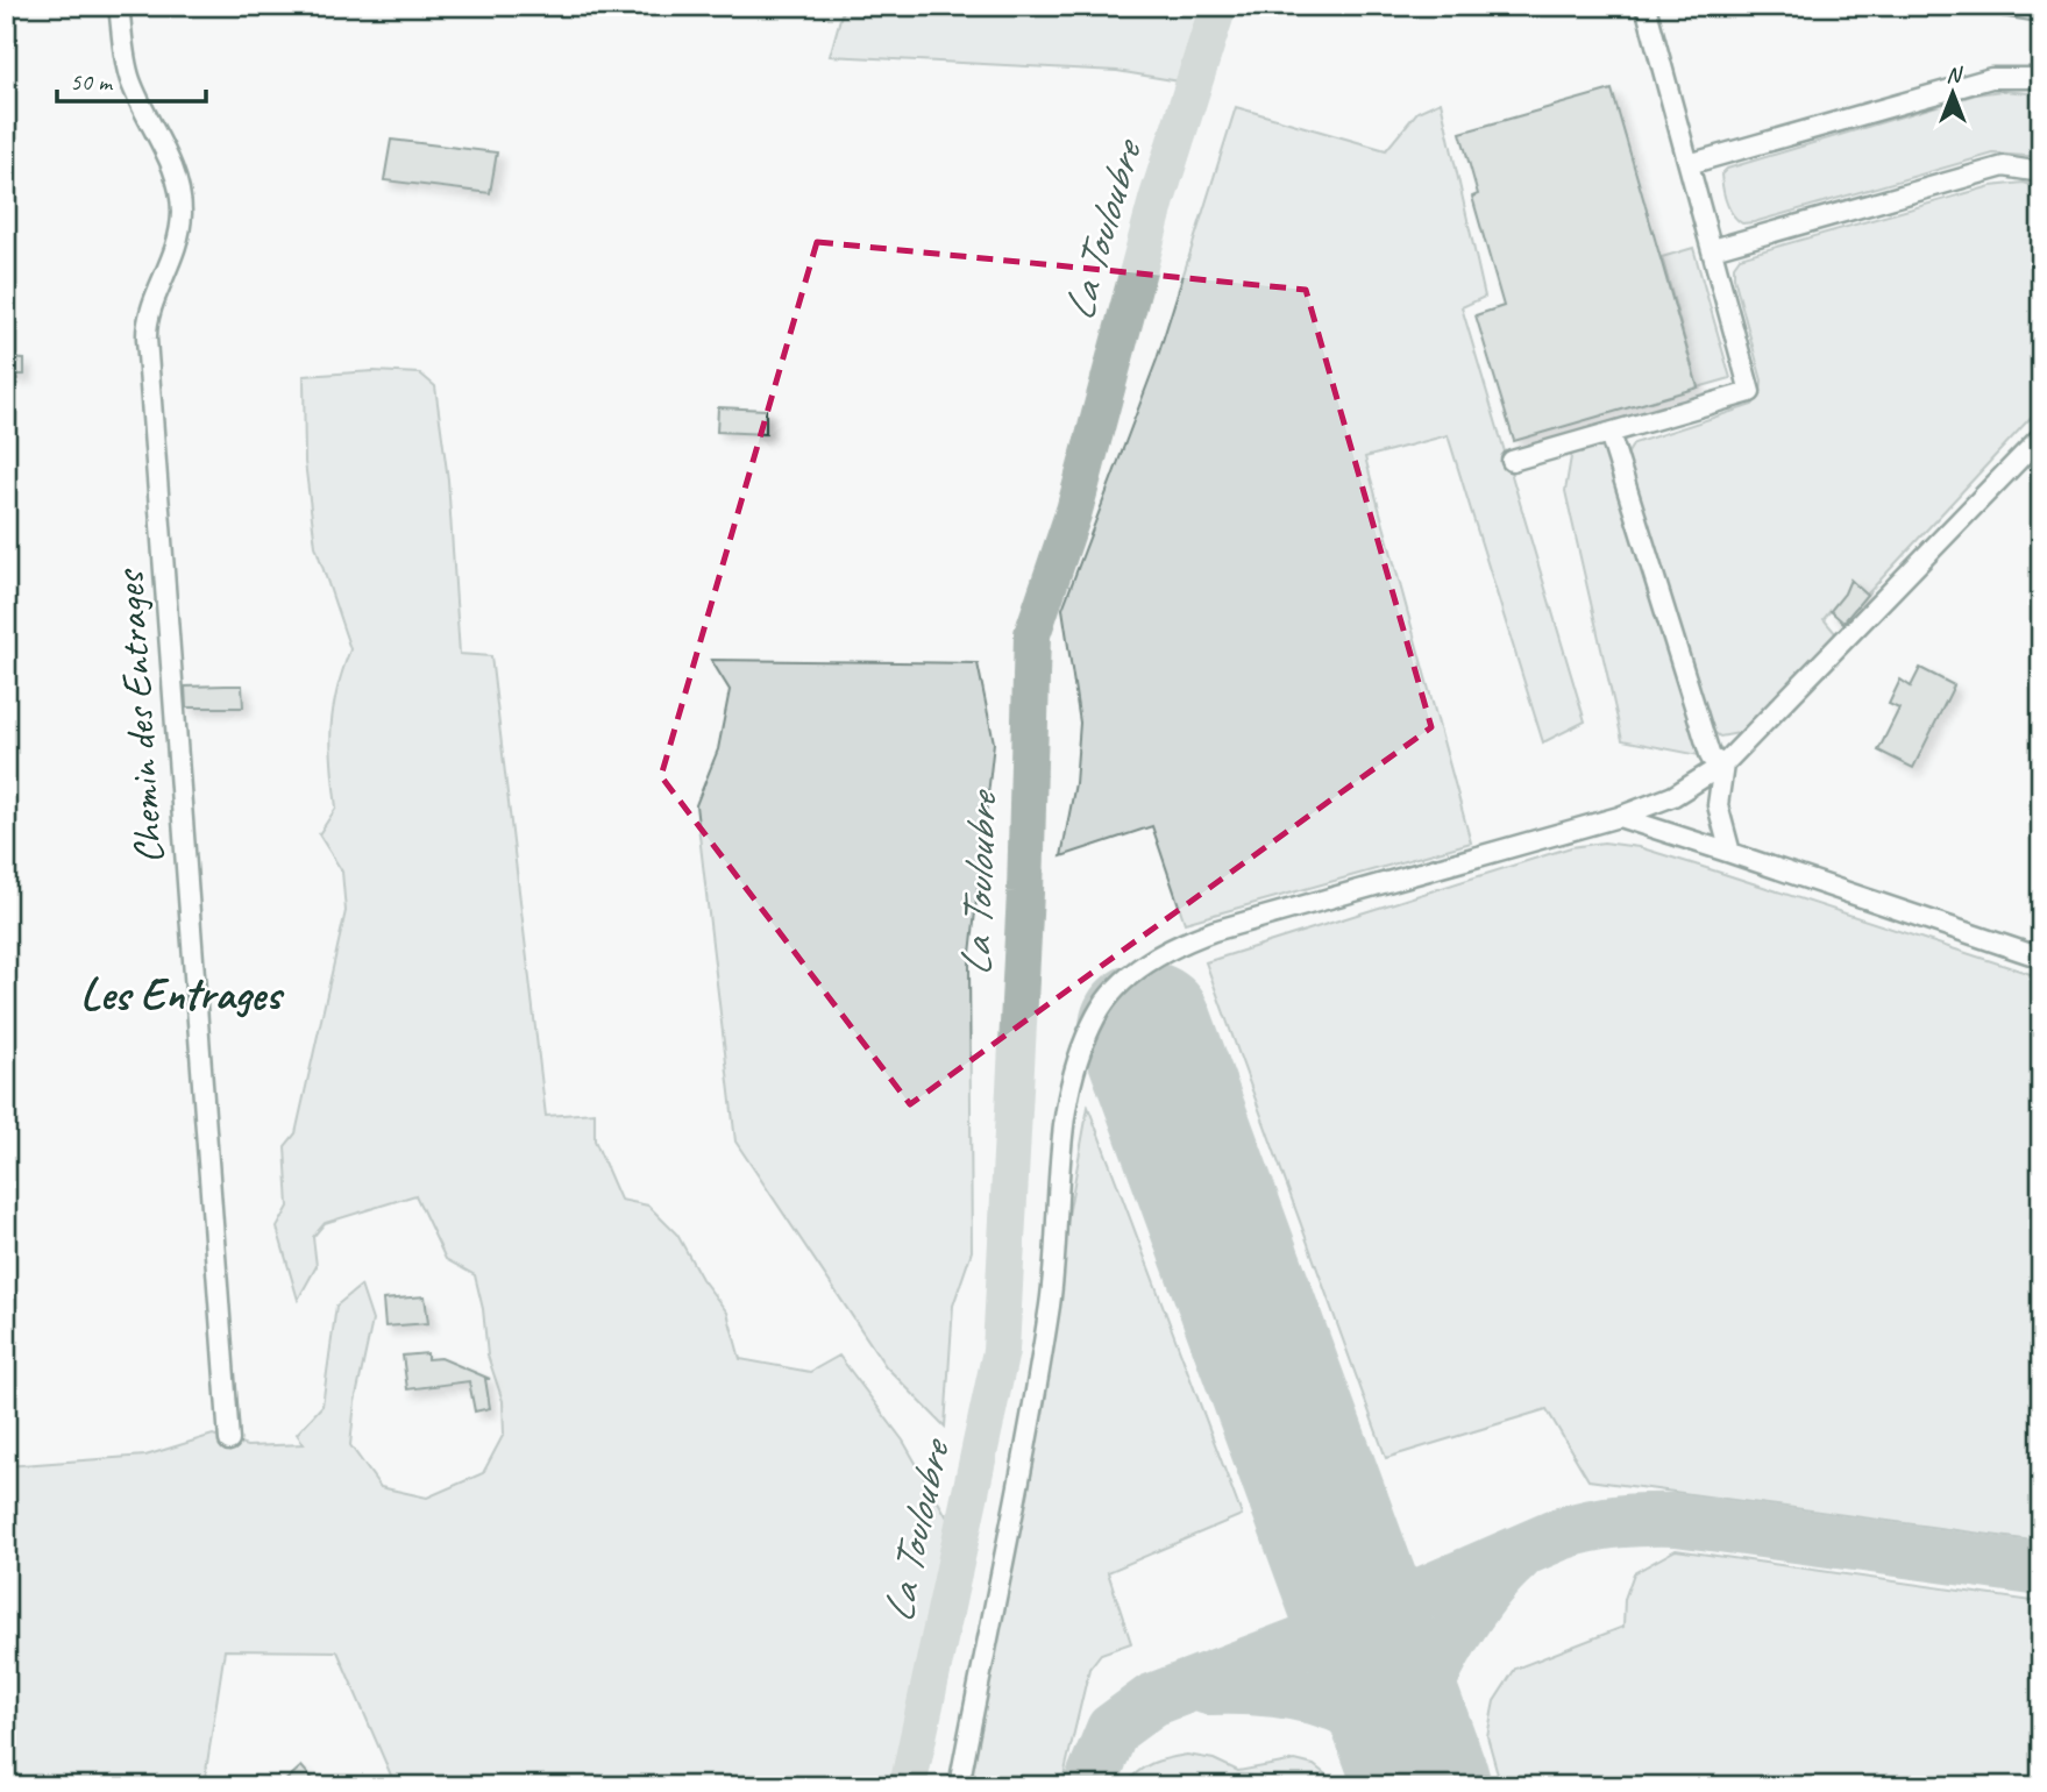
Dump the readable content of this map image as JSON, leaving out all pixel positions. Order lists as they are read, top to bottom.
{
  "streets": {
    "street": ["Chemin des Entrages"]
  },
  "districts": ["Les Entrages"],
  "water": ["La Touloubre"],
  "scale_bar": "50 m",
  "north": "top"
}
